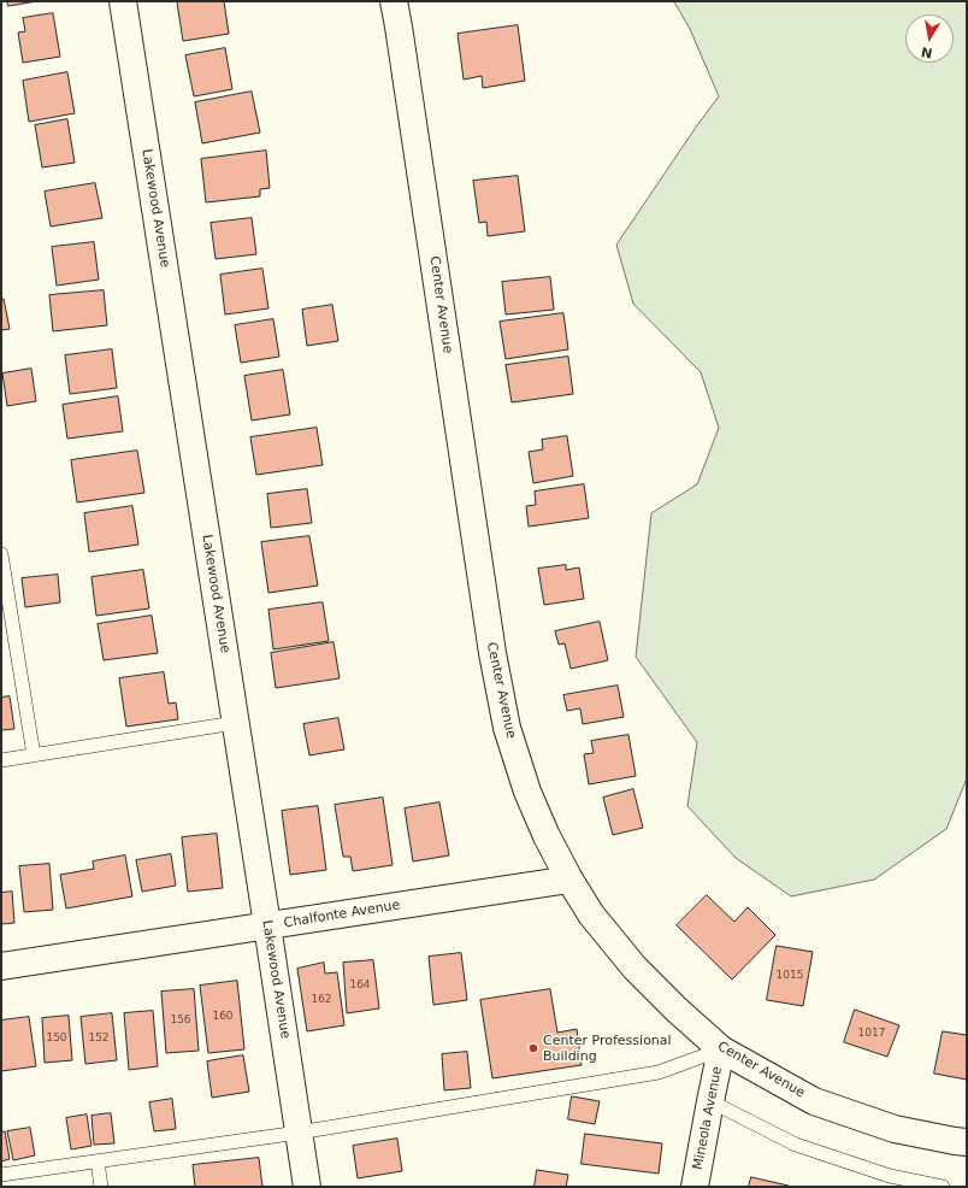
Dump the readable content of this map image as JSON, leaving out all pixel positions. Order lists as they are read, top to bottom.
{
  "streets": {
    "street": [
      "Lakewood Avenue",
      "Center Avenue",
      "Chalfonte Avenue",
      "Mineola Avenue"
    ]
  },
  "crossings": [
    ["Lakewood Avenue", "Chalfonte Avenue"],
    ["Center Avenue", "Chalfonte Avenue"],
    ["Center Avenue", "Mineola Avenue"]
  ],
  "places": ["Center Professional Building"],
  "house_numbers": [
    "1015",
    "164",
    "162",
    "160",
    "156",
    "1017",
    "150",
    "152"
  ],
  "north": "bottom"
}
